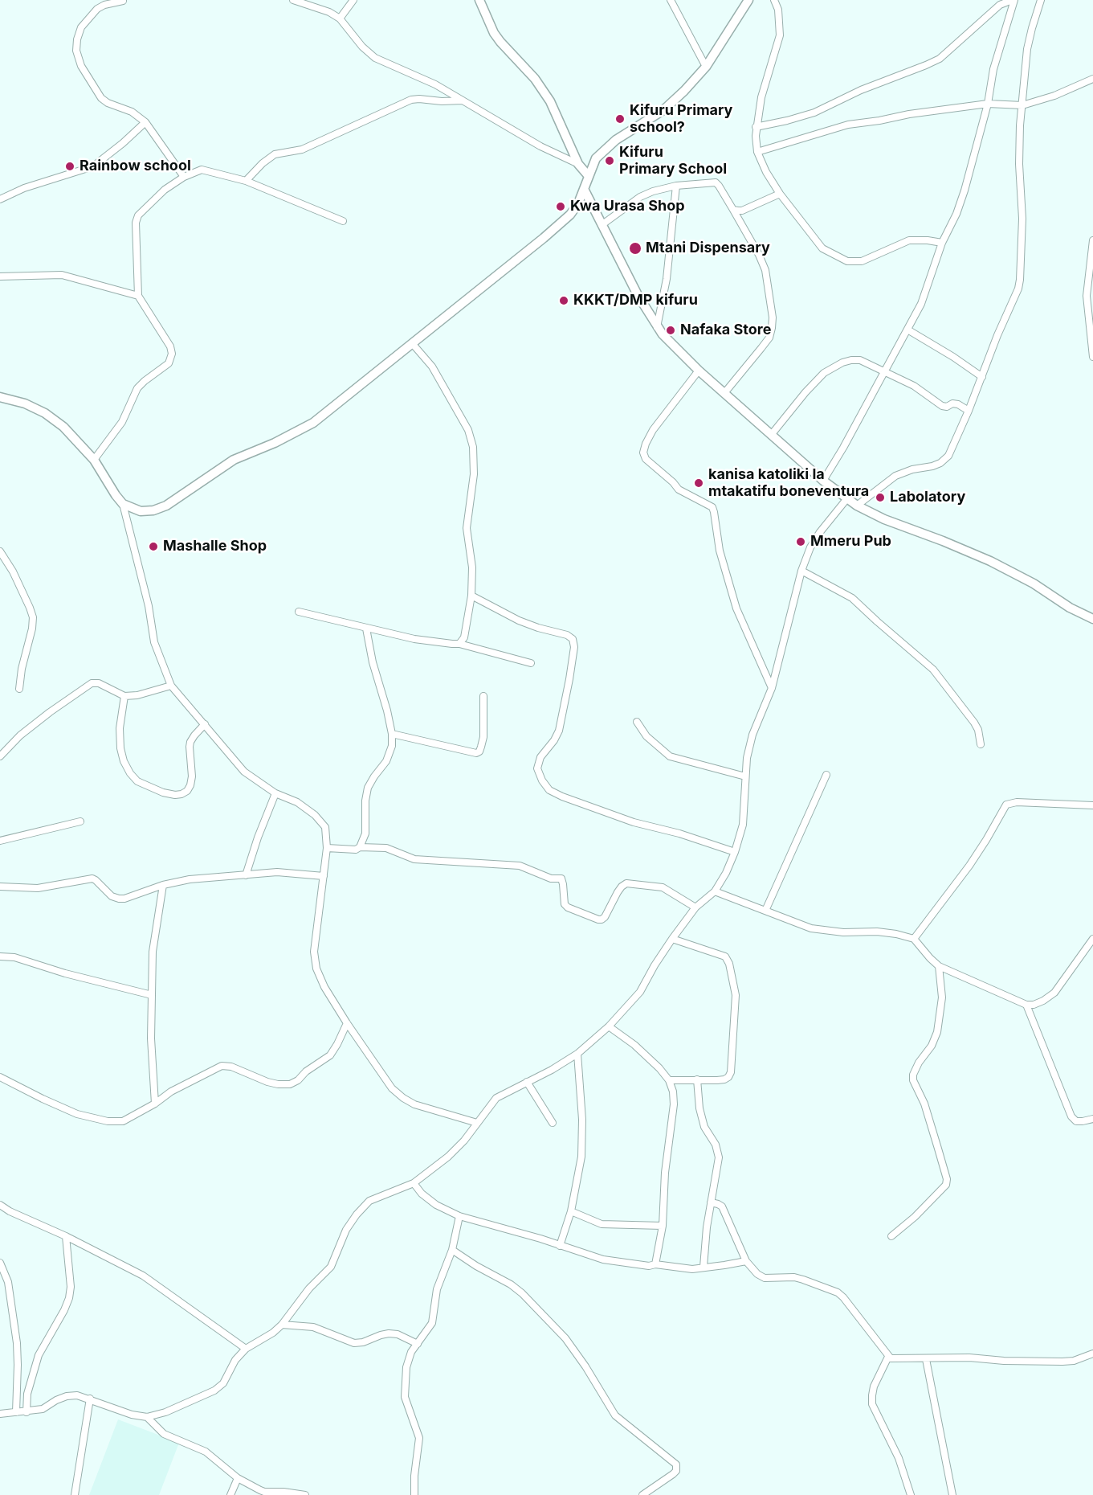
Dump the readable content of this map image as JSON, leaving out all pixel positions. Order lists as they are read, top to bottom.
{
  "places": [
    "Kifuru Primary school?",
    "Kifuru Primary School",
    "Rainbow school",
    "Kwa Urasa Shop",
    "Mtani Dispensary",
    "KKKT/DMP kifuru",
    "Nafaka Store",
    "kanisa katoliki la mtakatifu boneventura",
    "Labolatory",
    "Mmeru Pub",
    "Mashalle Shop"
  ]
}
